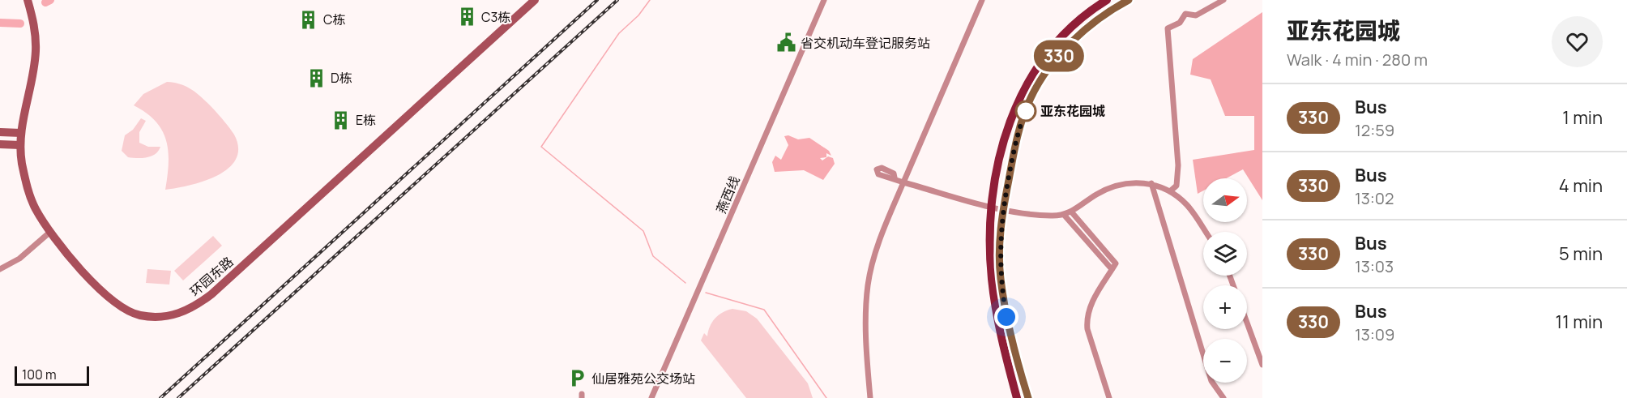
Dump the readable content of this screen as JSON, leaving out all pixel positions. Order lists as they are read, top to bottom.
{
  "streets": {
    "street": ["燕西线", "环园东路"]
  },
  "places": {
    "building": [
      "C3栋",
      "C栋",
      "D栋",
      "E栋"
    ],
    "public building": ["省交机动车登记服务站"],
    "other": ["亚东花园城"],
    "parking": ["仙居雅苑公交场站"]
  },
  "lines": ["bus line 330"],
  "scale_bar": "100 m",
  "north": "right",
  "page": {
    "on_map": "330",
    "heading": ["亚东花园城", "Walk · 4 min · 280 m"],
    "list": [
      {
        "mark": "330",
        "name": "Bus",
        "note": "12:59",
        "value": "1 min"
      },
      {
        "mark": "330",
        "name": "Bus",
        "note": "13:02",
        "value": "4 min"
      },
      {
        "mark": "330",
        "name": "Bus",
        "note": "13:03",
        "value": "5 min"
      },
      {
        "mark": "330",
        "name": "Bus",
        "note": "13:09",
        "value": "11 min"
      }
    ],
    "map_buttons": ["+", "−"],
    "scale": "100 m"
  }
}
